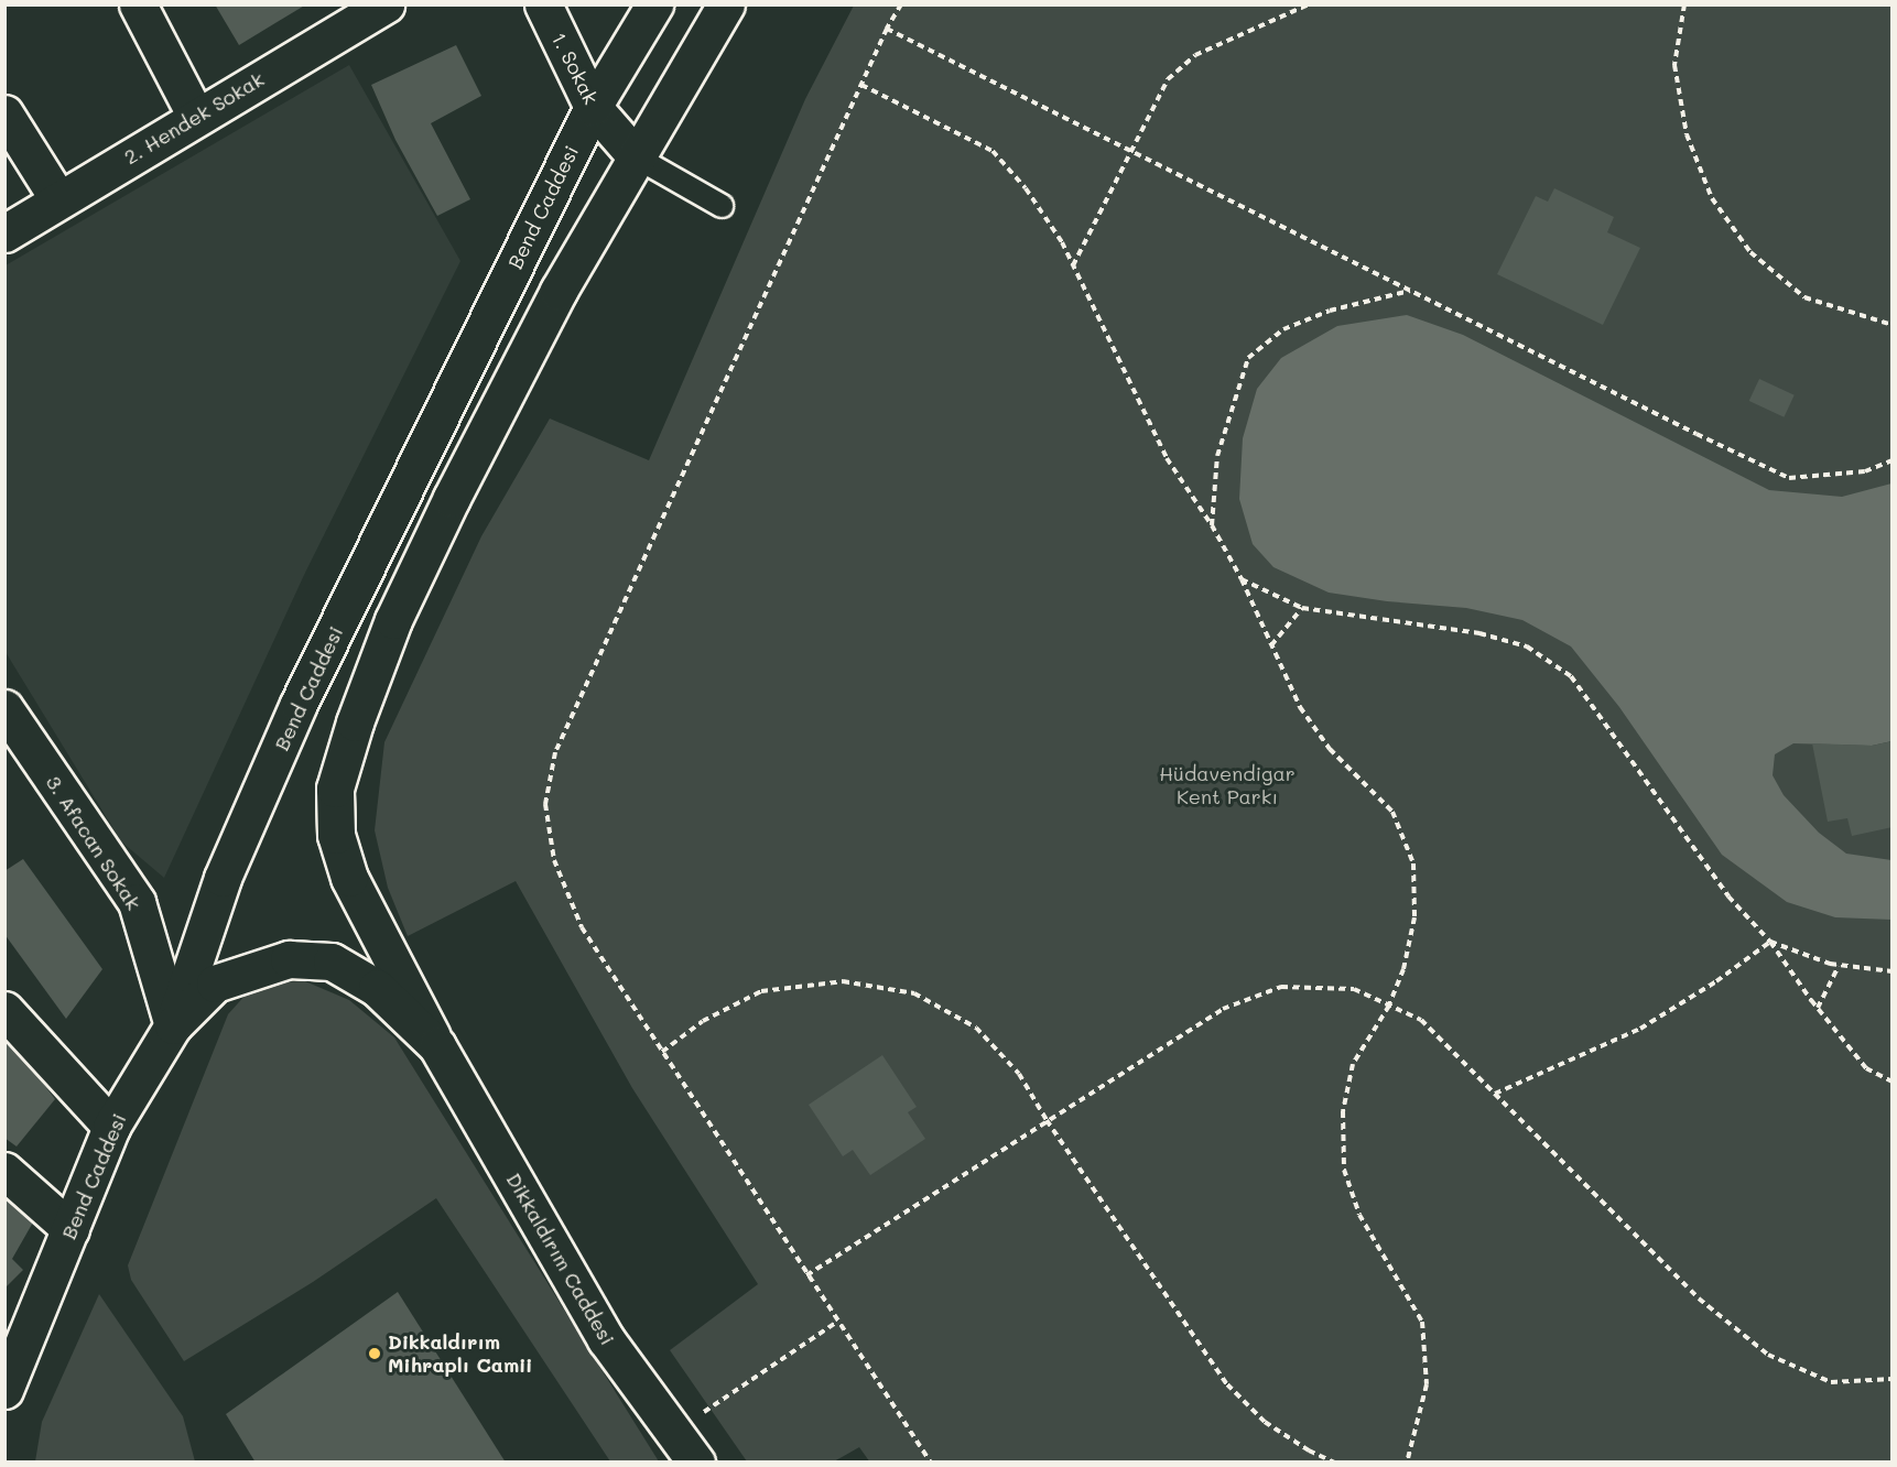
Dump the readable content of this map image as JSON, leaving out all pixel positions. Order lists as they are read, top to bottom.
{
  "streets": {
    "main road": [
      "1. Sokak",
      "2. Hendek Sokak",
      "Bend Caddesi",
      "3. Afacan Sokak",
      "Dikkaldırım Caddesi"
    ]
  },
  "crossings": [
    ["1. Sokak", "Bend Caddesi"],
    ["Bend Caddesi", "3. Afacan Sokak"]
  ],
  "parks": ["Hüdavendigar Kent Parkı"],
  "places": ["Dikkaldırım Mihraplı Camii"]
}
